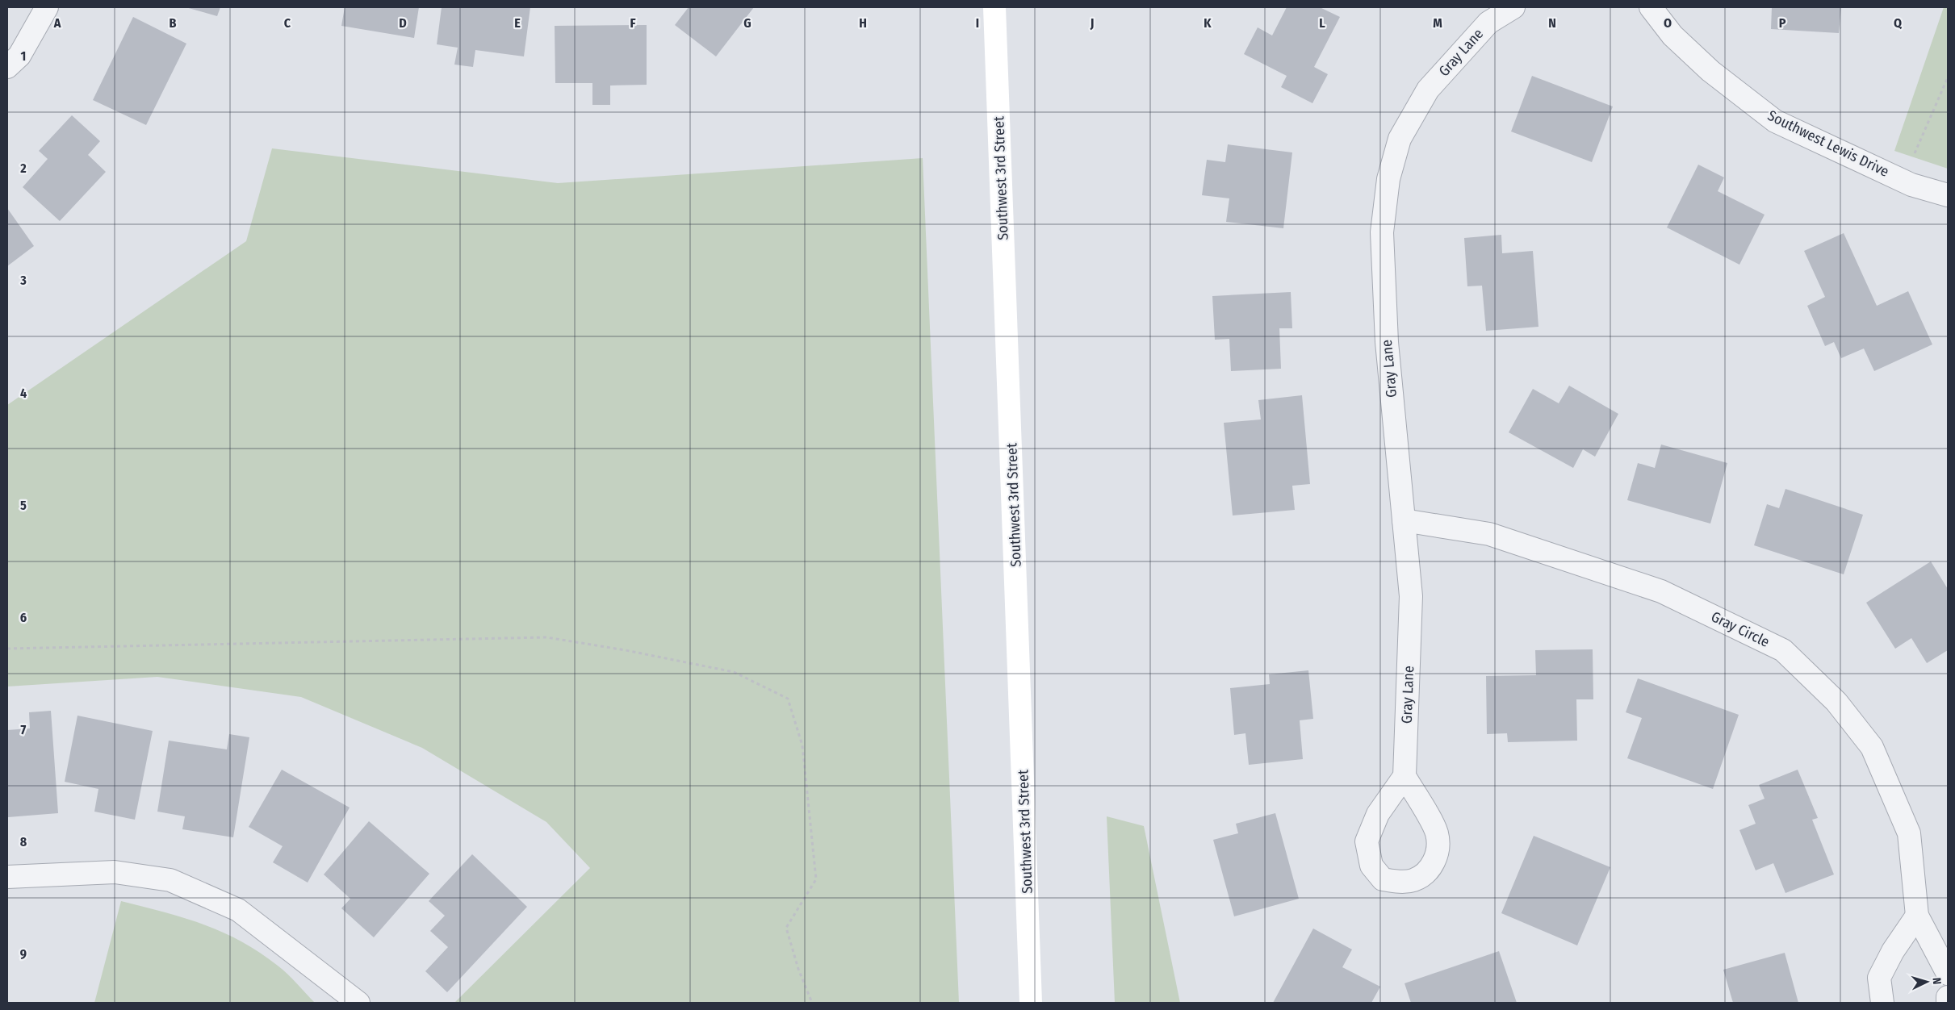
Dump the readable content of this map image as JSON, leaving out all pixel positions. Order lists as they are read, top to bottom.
{
  "streets": {
    "main road": ["Southwest 3rd Street"],
    "street": ["Gray Lane", "Southwest Lewis Drive", "Gray Circle"]
  },
  "crossings": [
    ["Gray Lane", "Gray Circle"]
  ],
  "north": "right",
  "grid": {
    "columns": [
      "A",
      "B",
      "C",
      "D",
      "E",
      "F",
      "G",
      "H",
      "I",
      "J",
      "K",
      "L",
      "M",
      "N",
      "O",
      "P",
      "Q"
    ],
    "rows": [
      "1",
      "2",
      "3",
      "4",
      "5",
      "6",
      "7",
      "8",
      "9"
    ]
  }
}
